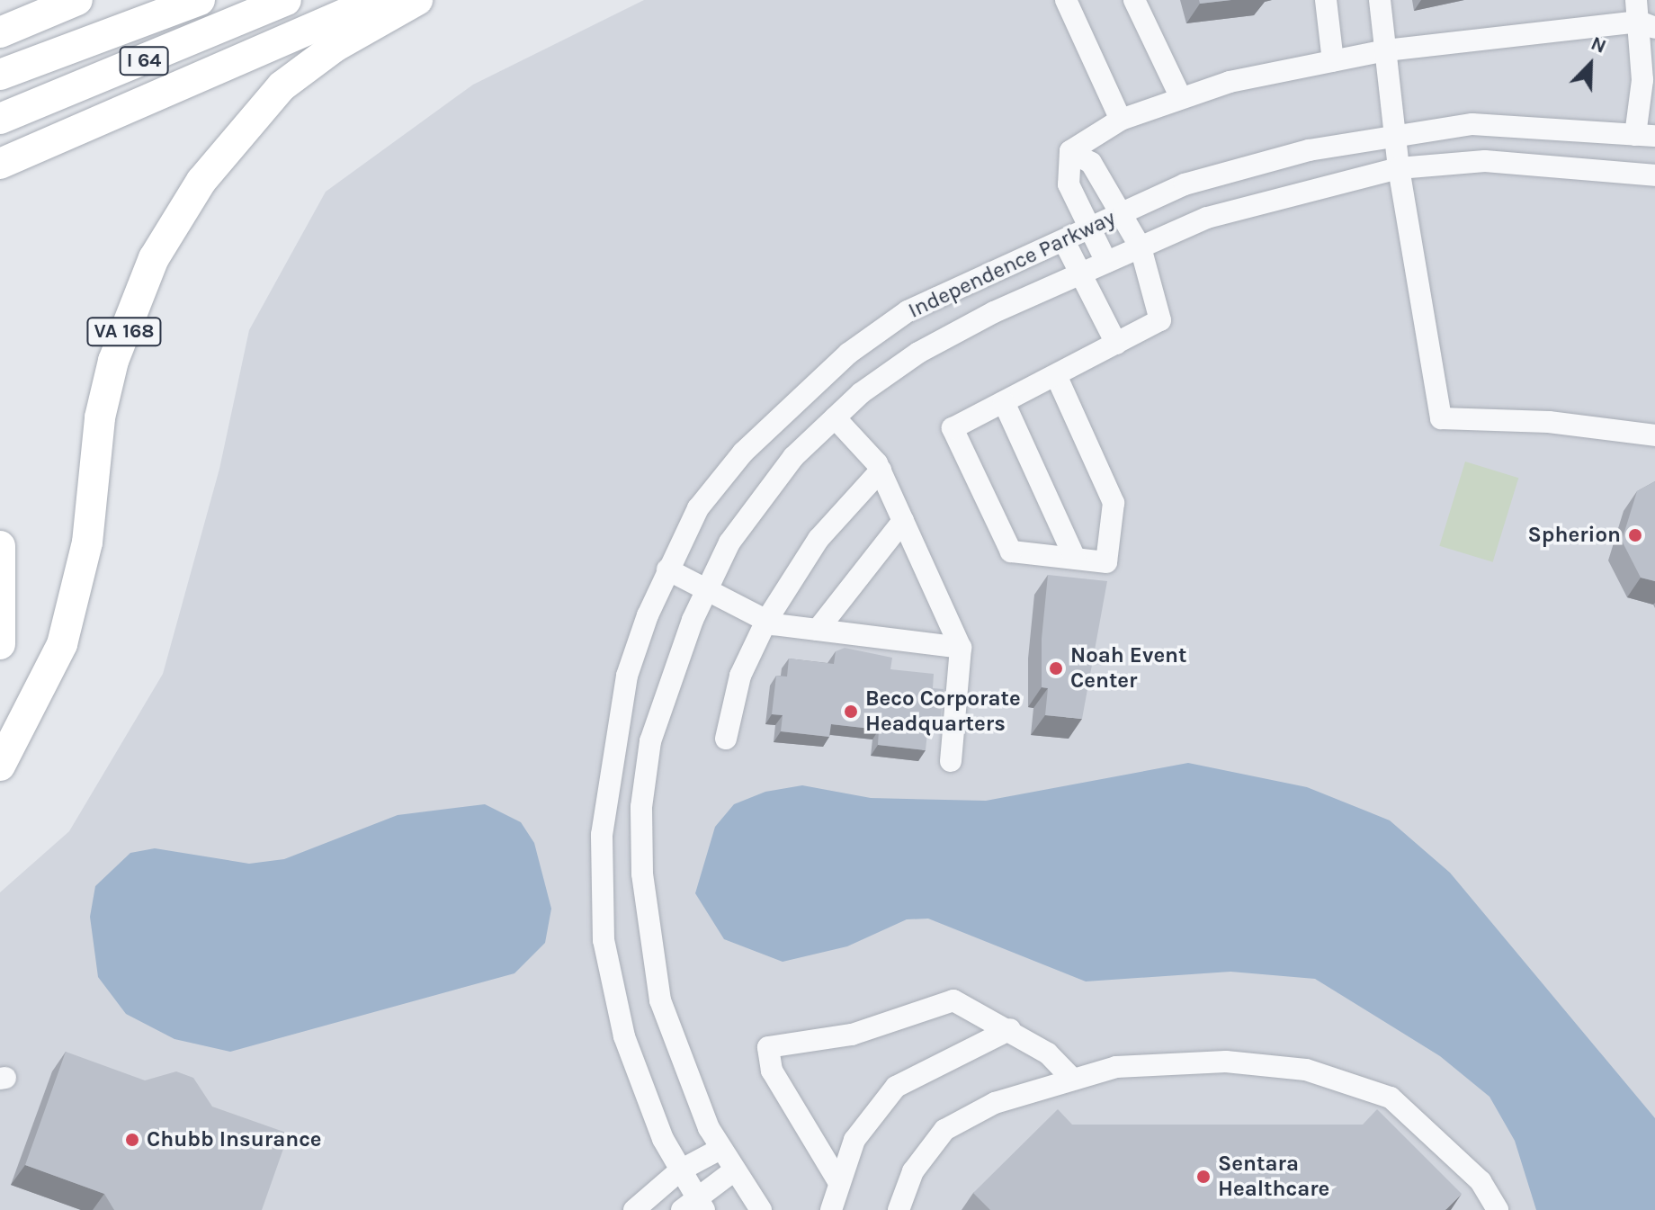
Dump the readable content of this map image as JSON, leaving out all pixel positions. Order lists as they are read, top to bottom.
{
  "streets": {
    "highway": ["I 64", "VA 168"],
    "street": ["Independence Parkway"]
  },
  "places": [
    "Spherion",
    "Noah Event Center",
    "Beco Corporate Headquarters",
    "Chubb Insurance",
    "Sentara Healthcare"
  ],
  "north": "top right"
}
